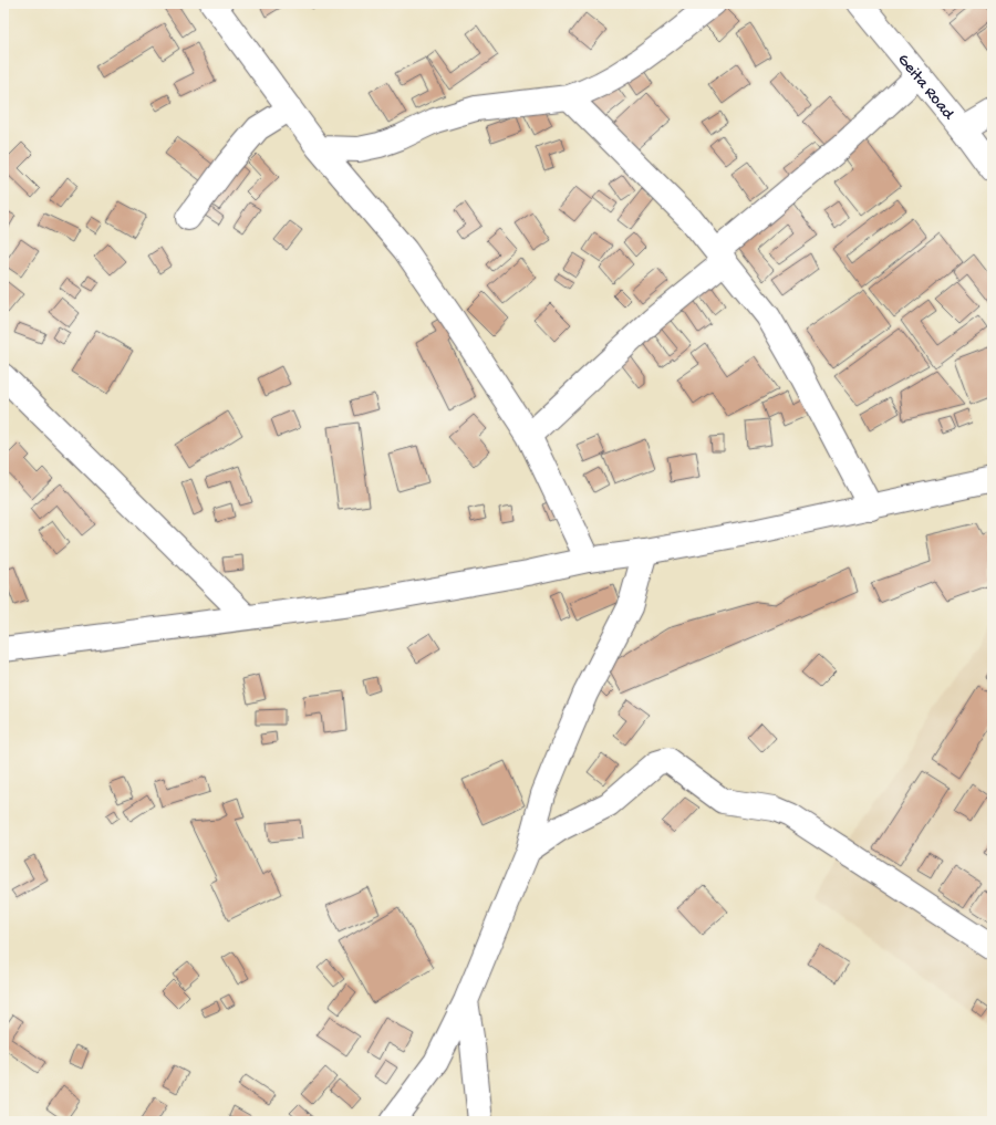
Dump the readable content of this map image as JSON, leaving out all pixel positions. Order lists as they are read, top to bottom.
{
  "streets": {
    "main road": ["Geita Road"]
  }
}
